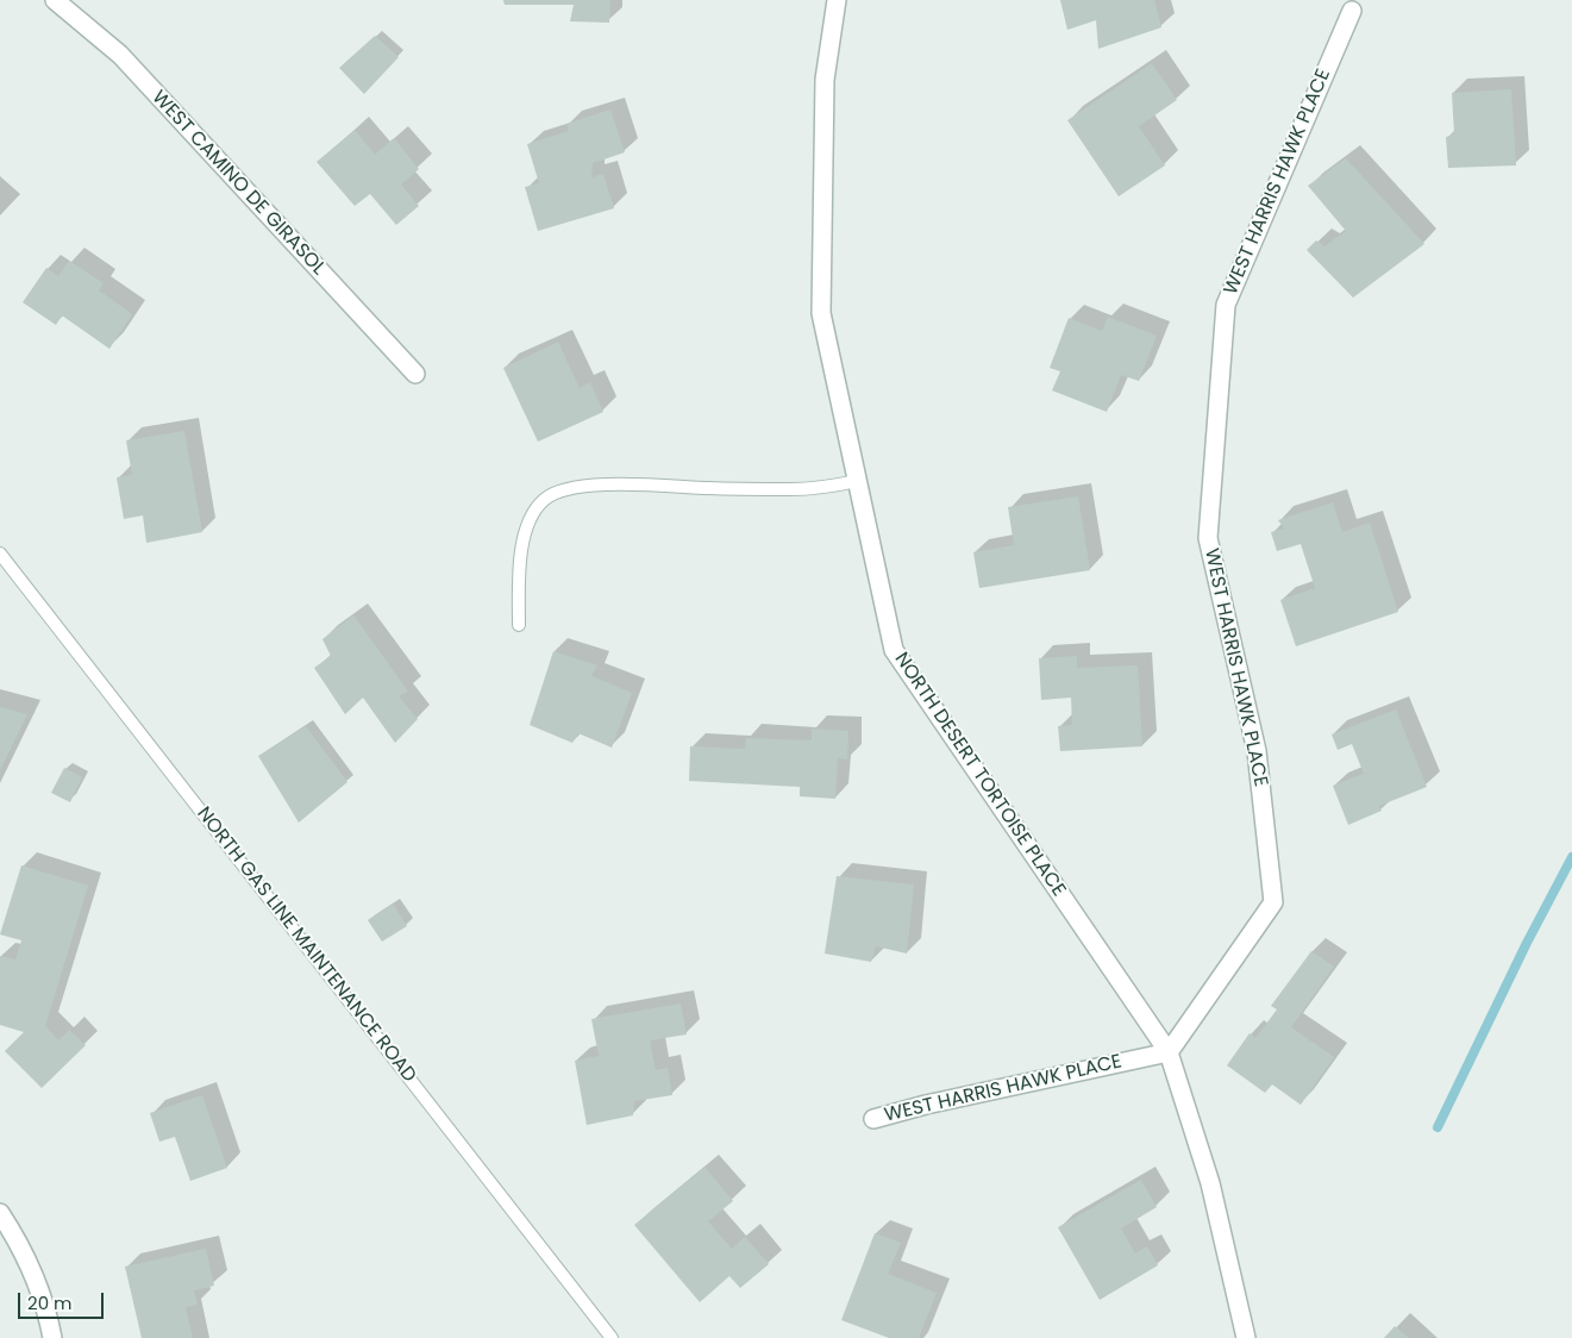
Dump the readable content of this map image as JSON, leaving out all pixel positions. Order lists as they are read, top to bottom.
{
  "streets": {
    "street": ["WEST HARRIS HAWK PLACE", "WEST CAMINO DE GIRASOL", "NORTH DESERT TORTOISE PLACE"],
    "lane": ["NORTH GAS LINE MAINTENANCE ROAD"]
  },
  "crossings": [
    ["WEST HARRIS HAWK PLACE", "NORTH DESERT TORTOISE PLACE"]
  ],
  "scale_bar": "20 m"
}
